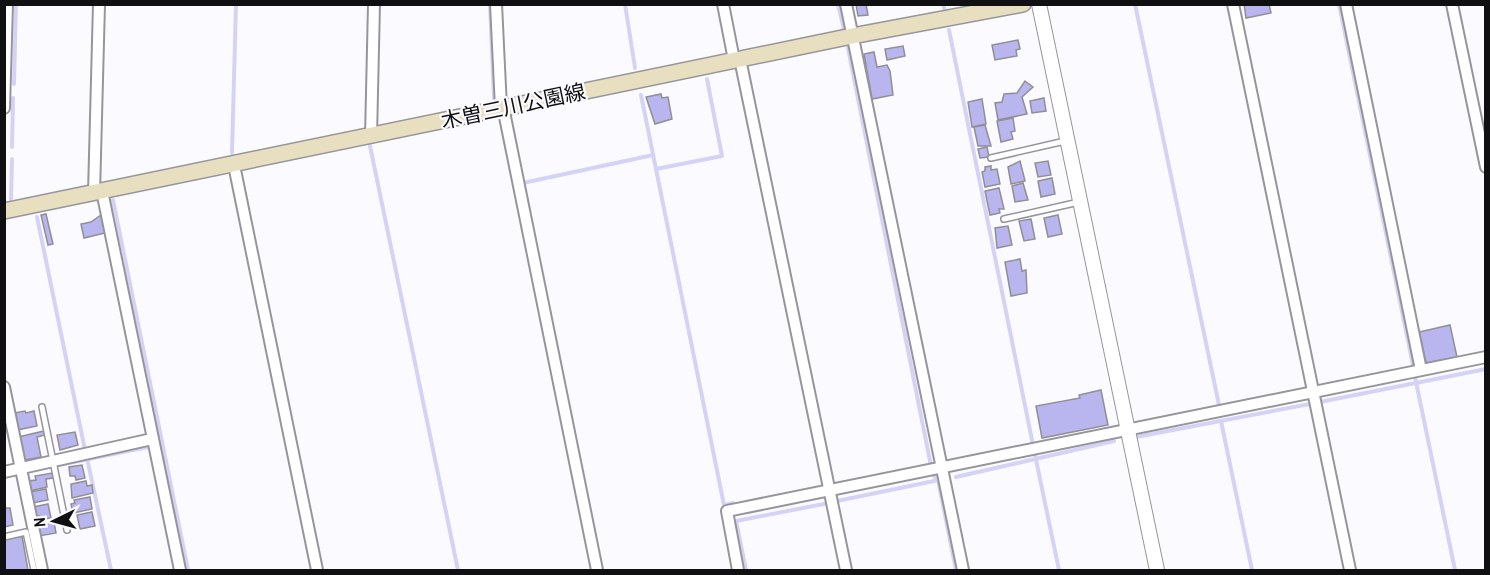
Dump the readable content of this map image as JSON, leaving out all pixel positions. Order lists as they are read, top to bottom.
{
  "streets": {
    "main road": ["木曽三川公園線"]
  },
  "north": "left"
}
